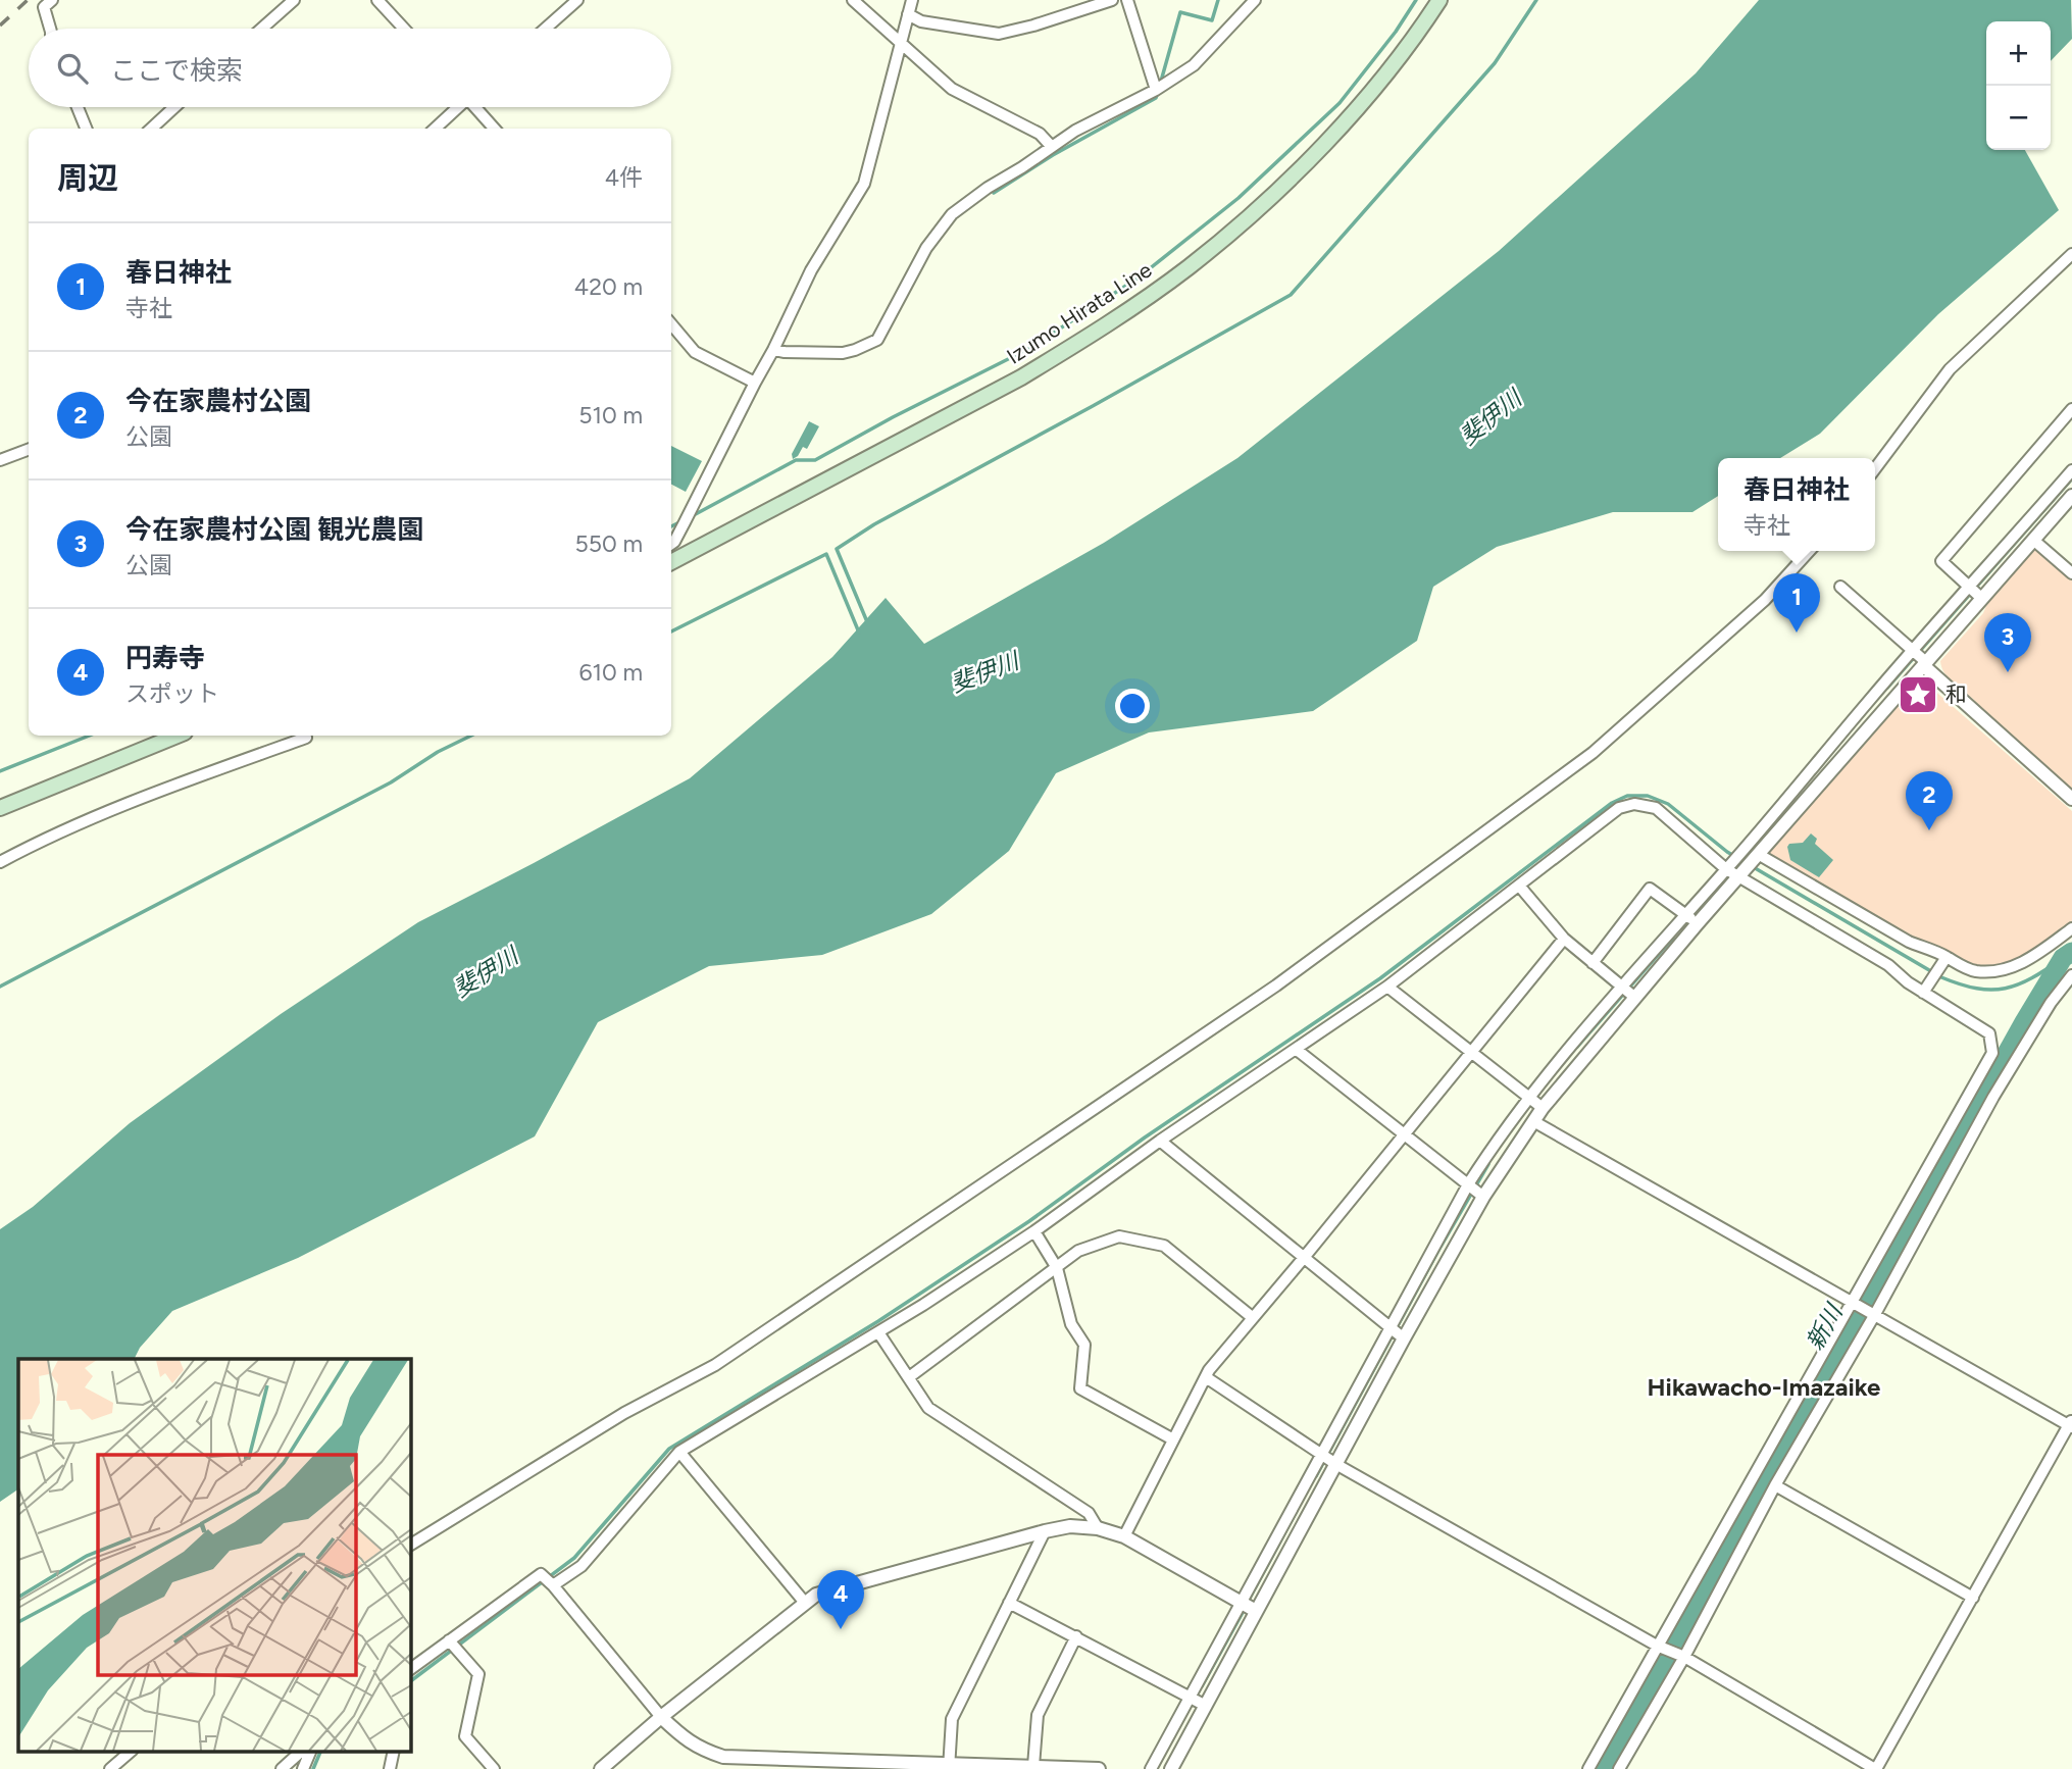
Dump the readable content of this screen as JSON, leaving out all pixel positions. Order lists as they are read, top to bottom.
{
  "streets": {
    "main road": ["Izumo Hirata Line"]
  },
  "districts": ["Hikawacho-Imazaike"],
  "water": ["斐伊川", "新川"],
  "places": {
    "place": ["和"]
  },
  "page": {
    "map_buttons": ["+", "−"],
    "search": "ここで検索",
    "heading": ["周辺", "4件"],
    "list": [
      {
        "mark": "1",
        "name": "春日神社",
        "note": "寺社",
        "value": "420 m"
      },
      {
        "mark": "2",
        "name": "今在家農村公園",
        "note": "公園",
        "value": "510 m"
      },
      {
        "mark": "3",
        "name": "今在家農村公園 観光農園",
        "note": "公園",
        "value": "550 m"
      },
      {
        "mark": "4",
        "name": "円寿寺",
        "note": "スポット",
        "value": "610 m"
      }
    ],
    "popup": ["春日神社", "寺社"],
    "pins": [
      "1",
      "3",
      "2",
      "4"
    ]
  }
}
